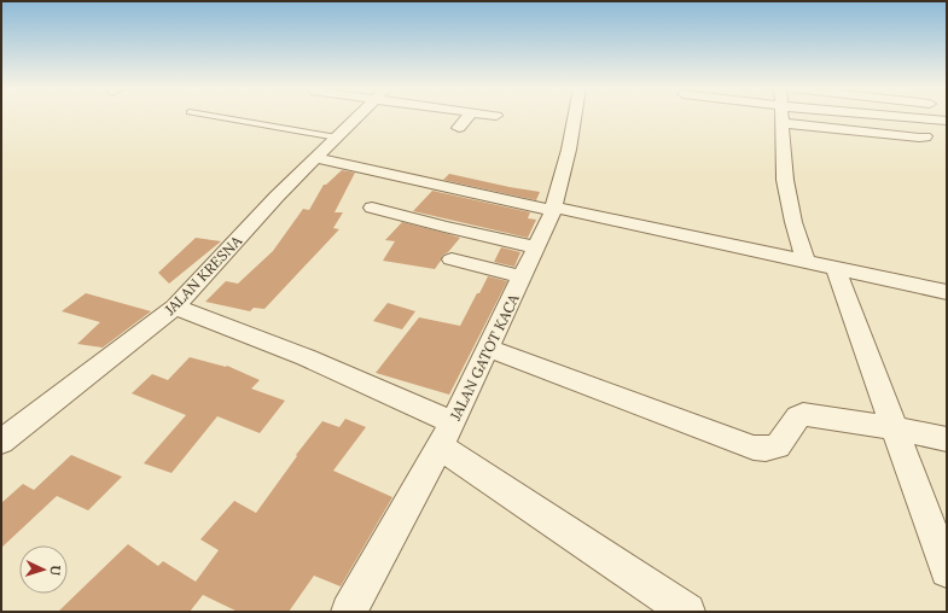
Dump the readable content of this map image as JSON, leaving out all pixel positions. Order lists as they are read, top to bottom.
{
  "streets": {
    "street": ["JALAN KRESNA", "JALAN GATOT KACA"]
  },
  "north": "right"
}
